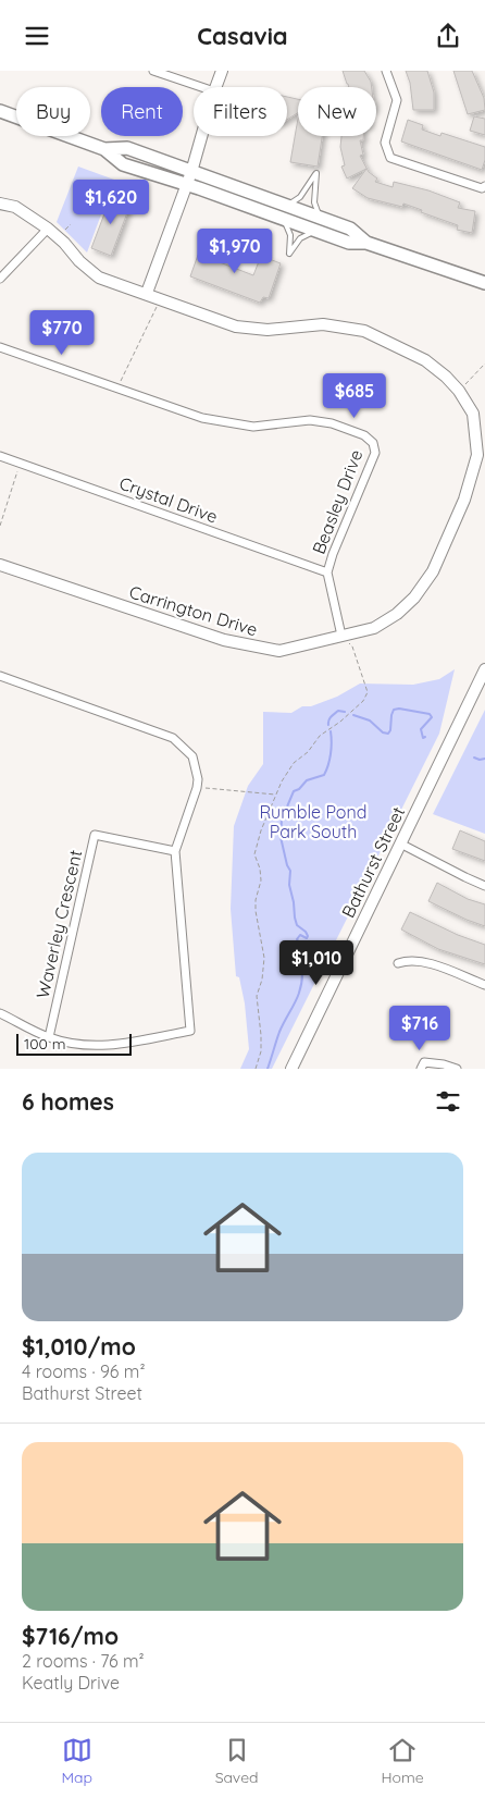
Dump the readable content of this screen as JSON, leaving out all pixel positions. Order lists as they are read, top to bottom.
{
  "streets": {
    "street": [
      "Crystal Drive",
      "Beasley Drive",
      "Carrington Drive",
      "Bathurst Street",
      "Waverley Crescent"
    ]
  },
  "crossings": [
    ["Crystal Drive", "Beasley Drive"],
    ["Beasley Drive", "Carrington Drive"]
  ],
  "parks": ["Rumble Pond Park South"],
  "scale_bar": "100 m",
  "page": {
    "header": "Casavia",
    "chip": [
      "Buy",
      "Rent",
      "Filters",
      "New"
    ],
    "price": [
      "$1,620",
      "$1,970",
      "$770",
      "$685",
      "$1,010",
      "$716"
    ],
    "scale": "100 m",
    "heading": "6 homes",
    "list": [
      {
        "name": "$1,010/mo",
        "note": "4 rooms · 96 m² · Bathurst Street"
      },
      {
        "name": "$716/mo",
        "note": "2 rooms · 76 m² · Keatly Drive"
      }
    ],
    "tabs": ["Map", "Saved", "Home"]
  }
}
